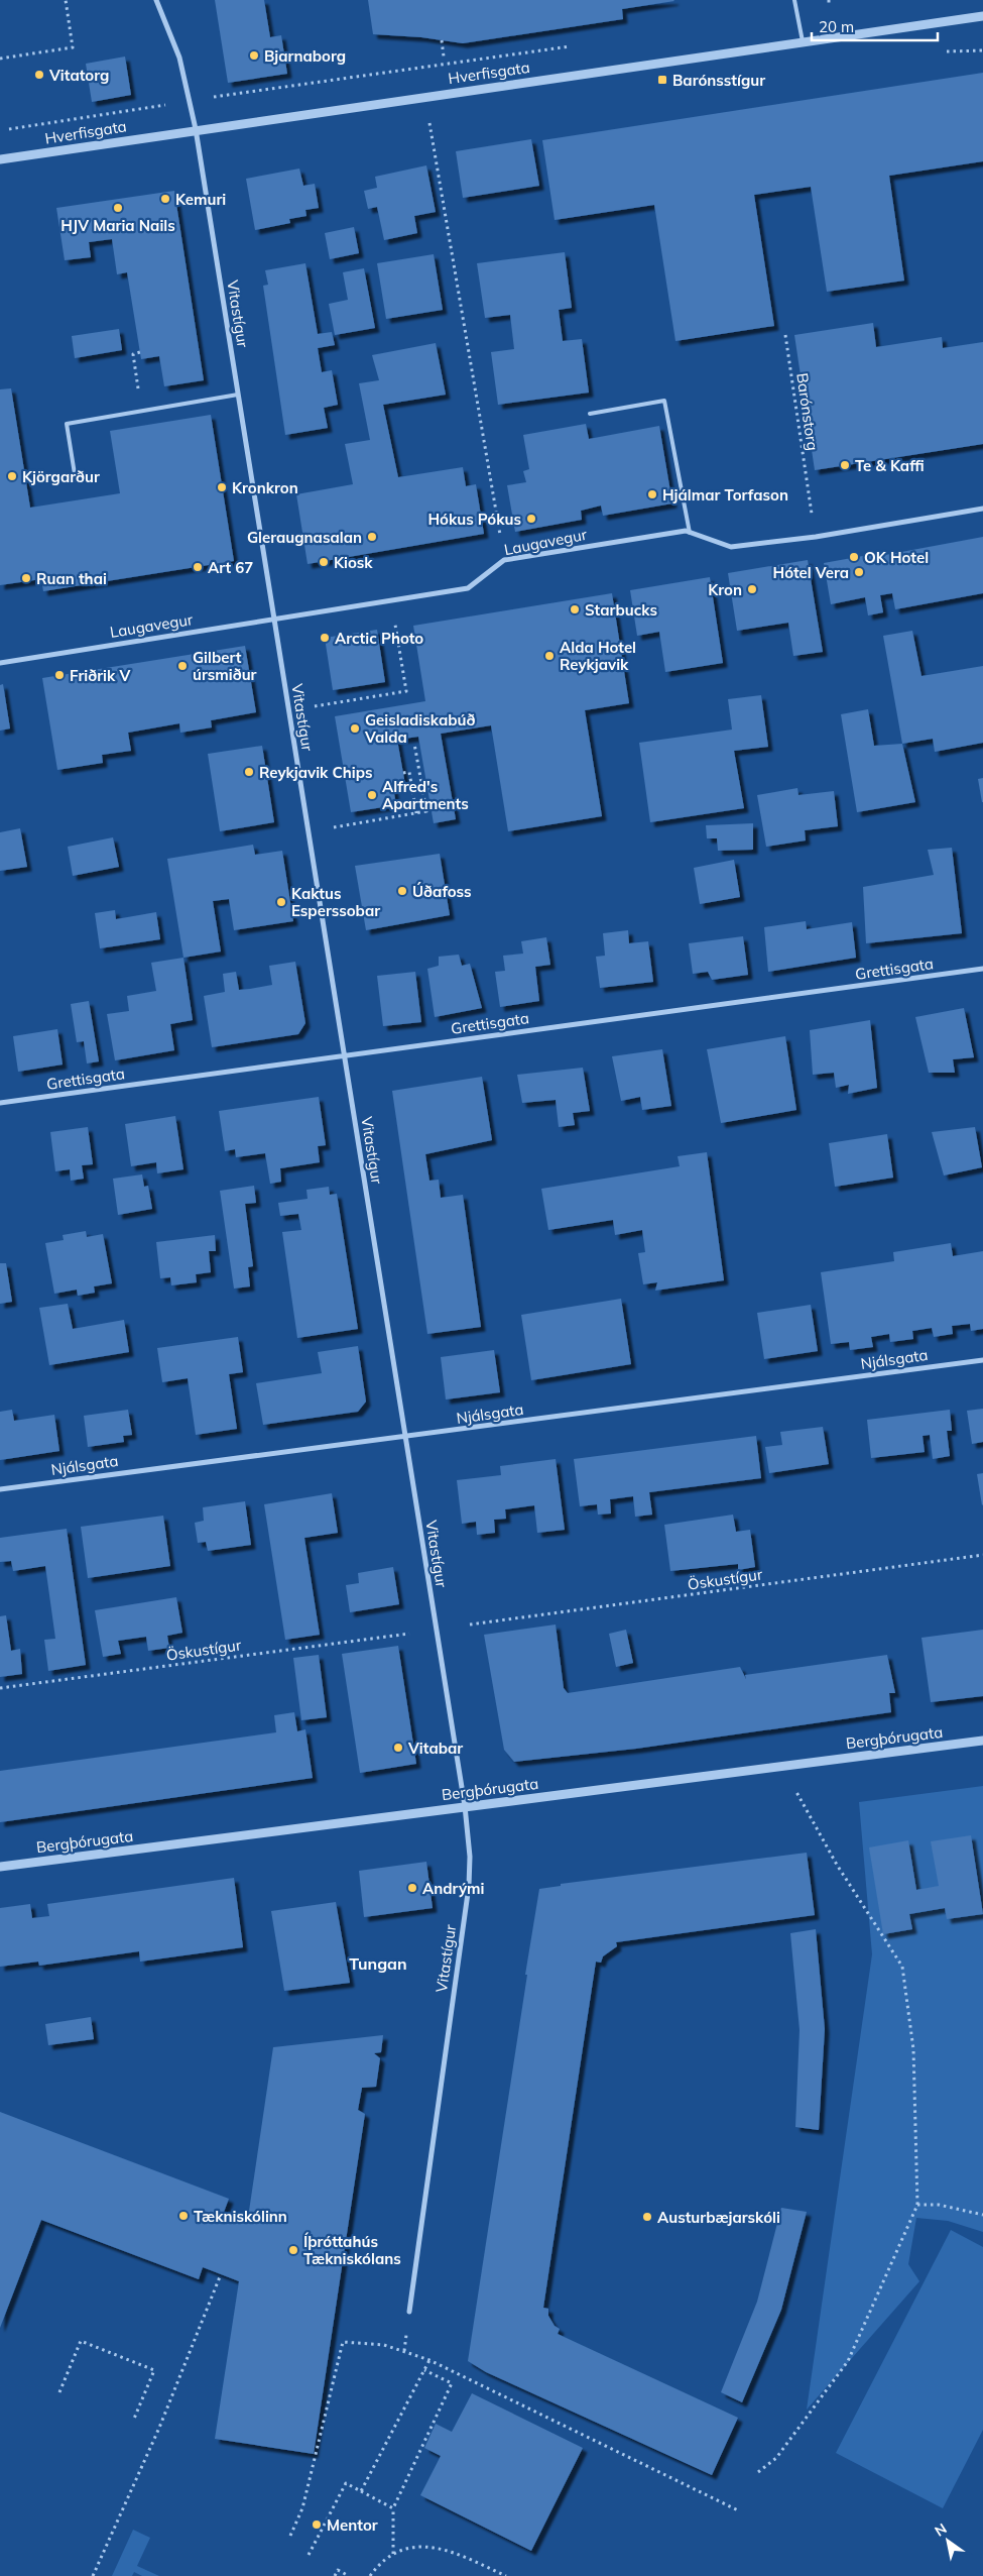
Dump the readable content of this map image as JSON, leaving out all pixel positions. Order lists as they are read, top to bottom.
{
  "streets": {
    "street": [
      "Hverfisgata",
      "Vitastígur",
      "Laugavegur",
      "Grettisgata",
      "Njálsgata",
      "Bergþórugata"
    ],
    "path": ["Barónstorg", "Öskustígur"]
  },
  "crossings": [
    ["Hverfisgata", "Vitastígur"],
    ["Vitastígur", "Laugavegur"],
    ["Vitastígur", "Grettisgata"],
    ["Vitastígur", "Njálsgata"],
    ["Vitastígur", "Bergþórugata"]
  ],
  "districts": ["Tungan"],
  "places": {
    "other": [
      "Bjarnaborg",
      "Vitatorg",
      "Kemuri",
      "HJV Maria Nails",
      "Te & Kaffi",
      "Kjörgarður",
      "Kronkron",
      "Hjálmar Torfason",
      "Hókus Pókus",
      "Gleraugnasalan",
      "OK Hotel",
      "Kiosk",
      "Art 67",
      "Hótel Vera",
      "Ruan thai",
      "Kron",
      "Starbucks",
      "Arctic Photo",
      "Alda Hotel Reykjavik",
      "Gilbert úrsmiður",
      "Friðrik V",
      "Geisladiskabúð Valda",
      "Reykjavik Chips",
      "Alfred's Apartments",
      "Úðafoss",
      "Kaktus Esperssobar",
      "Vitabar",
      "Andrými",
      "Tækniskólinn",
      "Austurbæjarskóli",
      "Íþróttahús Tækniskólans",
      "Mentor"
    ],
    "transit": ["Barónsstígur"]
  },
  "scale_bar": "20 m",
  "north": "top left"
}
